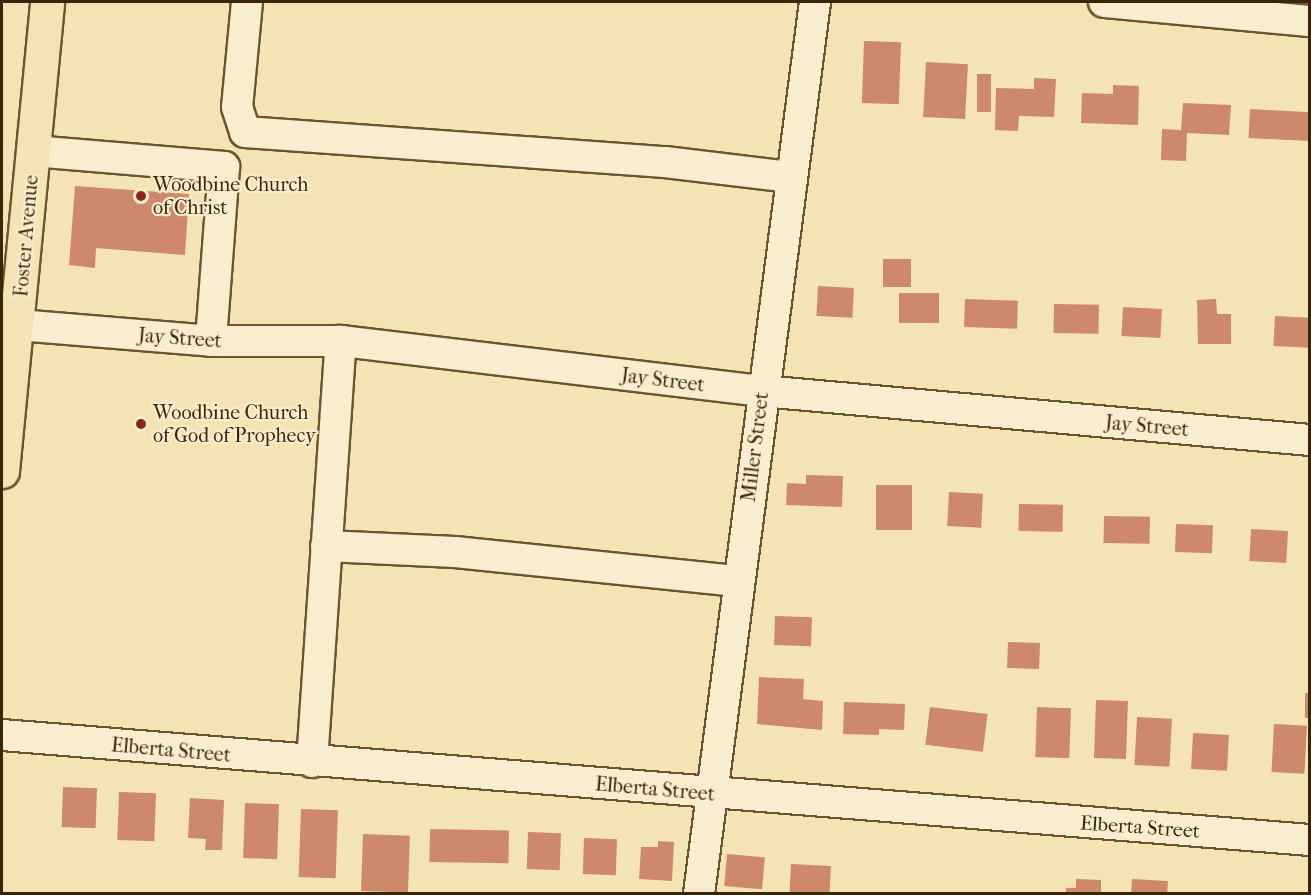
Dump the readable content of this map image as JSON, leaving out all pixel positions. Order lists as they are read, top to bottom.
{
  "streets": {
    "main road": ["Foster Avenue"],
    "street": ["Jay Street", "Miller Street", "Elberta Street"]
  },
  "crossings": [
    ["Foster Avenue", "Jay Street"],
    ["Jay Street", "Miller Street"],
    ["Miller Street", "Elberta Street"]
  ],
  "places": ["Woodbine Church of Christ", "Woodbine Church of God of Prophecy"]
}
